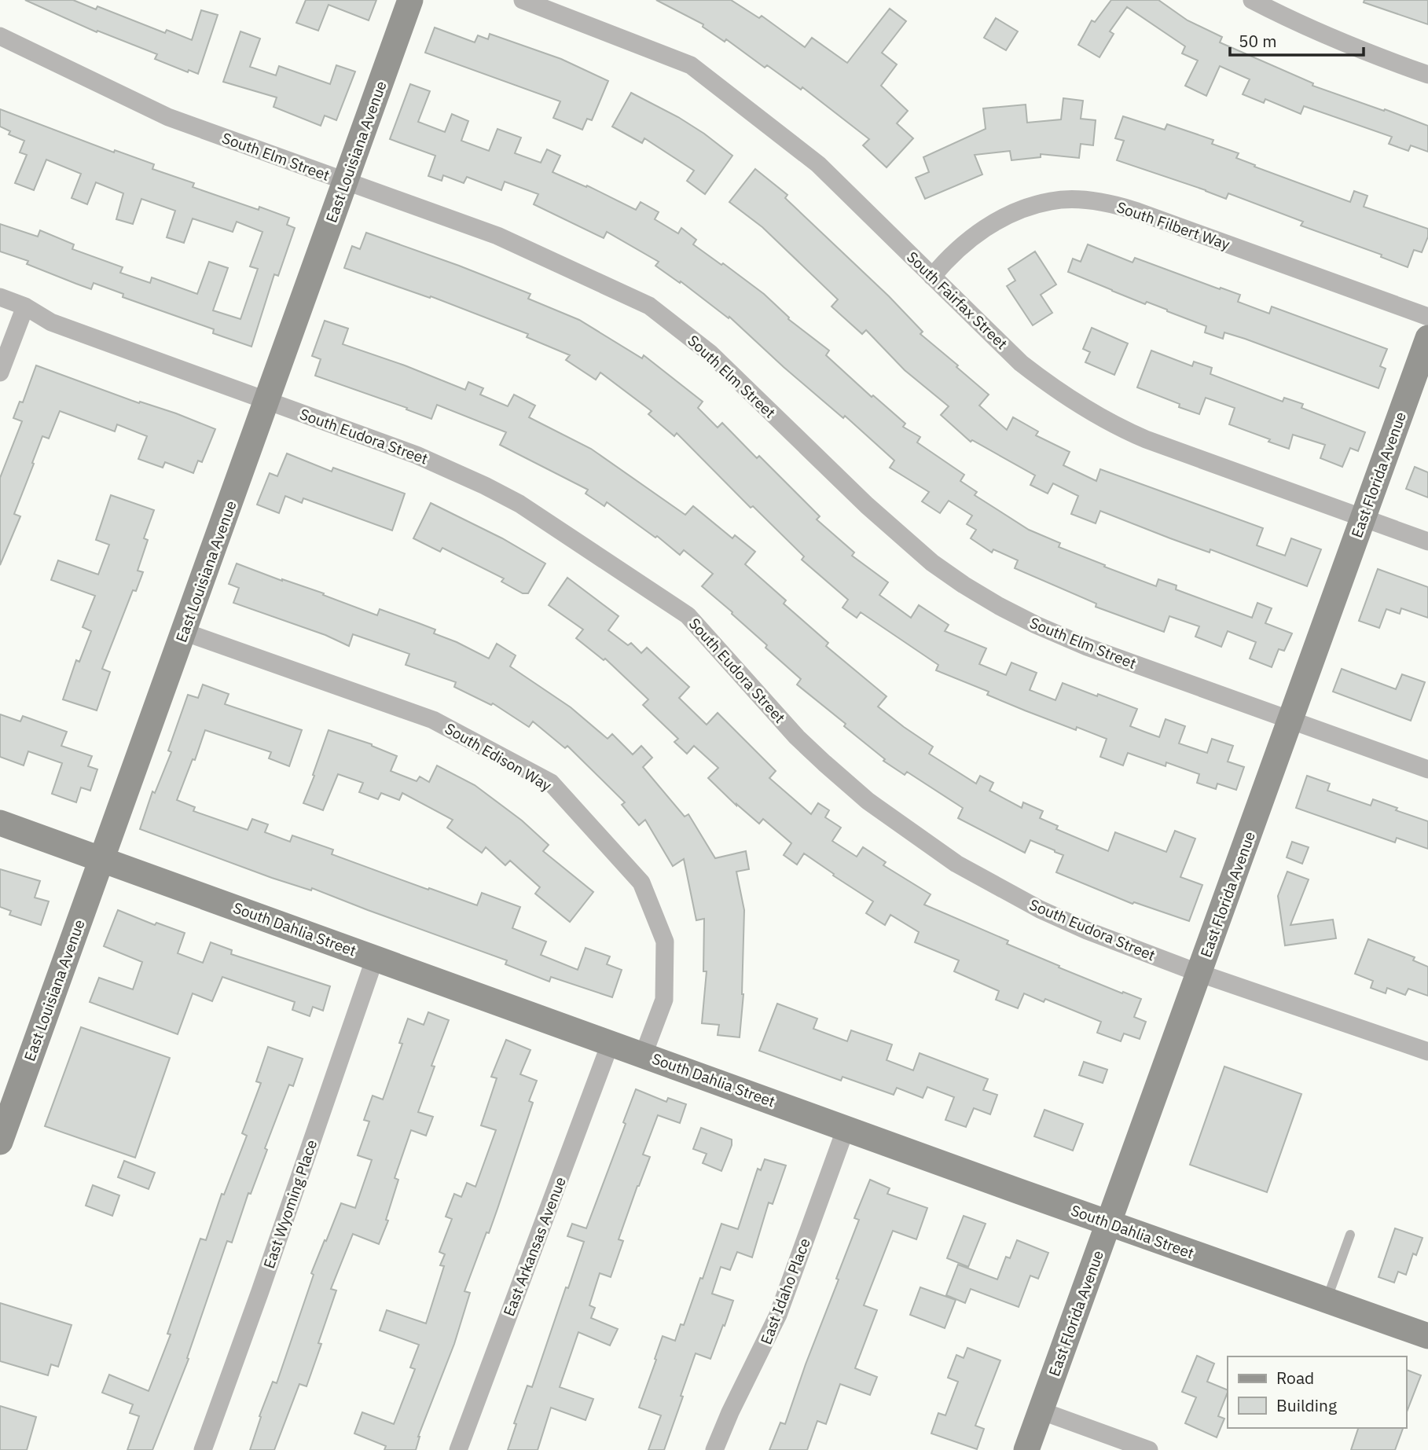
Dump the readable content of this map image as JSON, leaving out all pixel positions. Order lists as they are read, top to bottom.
{
  "streets": {
    "street": [
      "East Louisiana Avenue",
      "South Elm Street",
      "South Filbert Way",
      "South Fairfax Street",
      "South Eudora Street",
      "East Florida Avenue",
      "South Edison Way",
      "South Dahlia Street",
      "East Wyoming Place",
      "East Arkansas Avenue",
      "East Idaho Place"
    ]
  },
  "crossings": [
    ["East Louisiana Avenue", "South Elm Street"],
    ["East Louisiana Avenue", "South Eudora Street"],
    ["East Louisiana Avenue", "South Edison Way"],
    ["East Louisiana Avenue", "South Dahlia Street"],
    ["South Elm Street", "East Florida Avenue"],
    ["South Filbert Way", "South Fairfax Street"],
    ["South Fairfax Street", "East Florida Avenue"],
    ["South Eudora Street", "East Florida Avenue"],
    ["East Florida Avenue", "South Dahlia Street"],
    ["South Edison Way", "South Dahlia Street"],
    ["South Dahlia Street", "East Wyoming Place"],
    ["South Dahlia Street", "East Arkansas Avenue"],
    ["South Dahlia Street", "East Idaho Place"]
  ],
  "legend": ["Road", "Building"],
  "scale_bar": "50 m"
}
